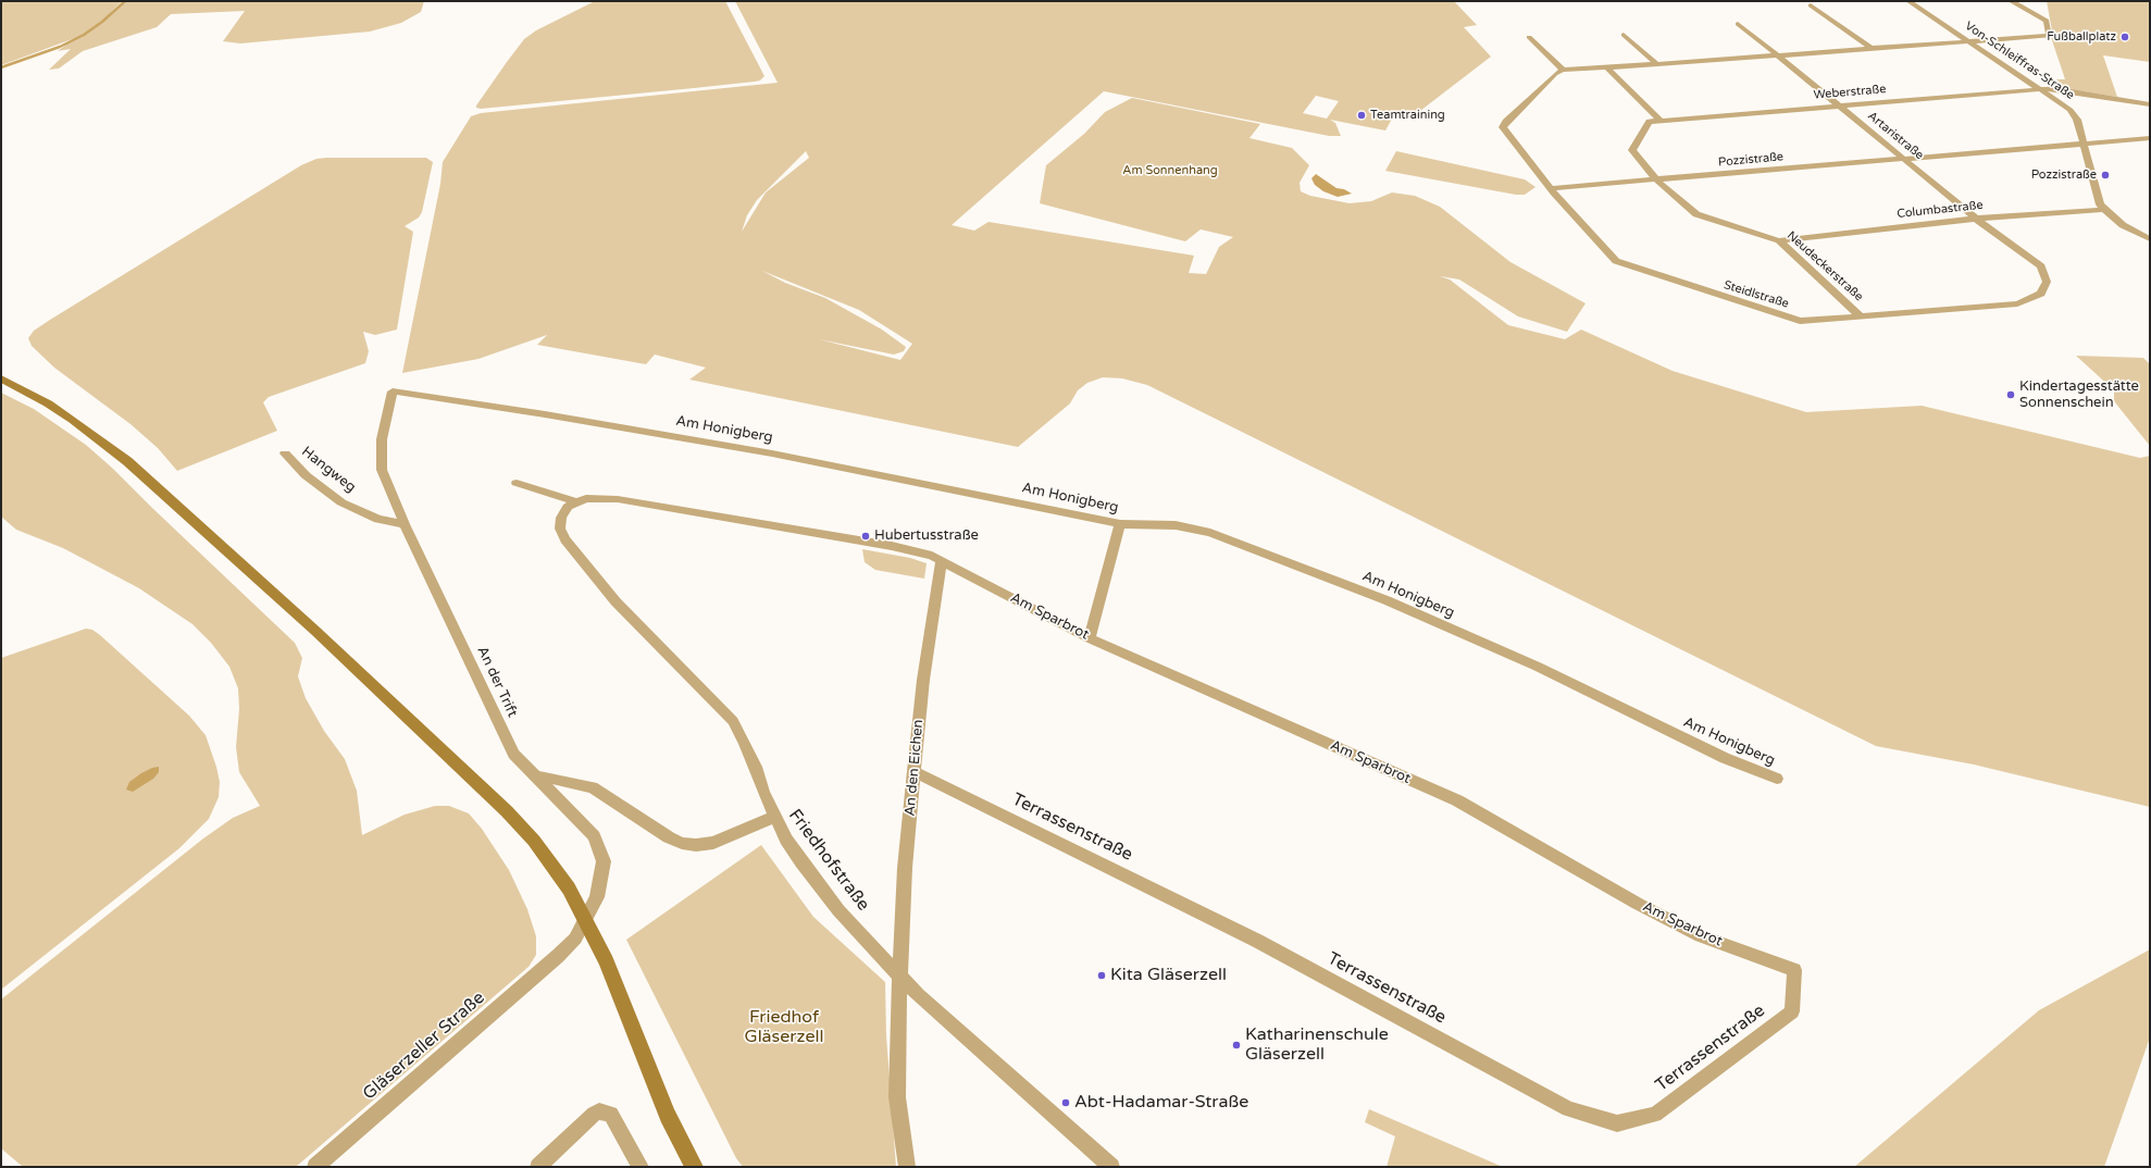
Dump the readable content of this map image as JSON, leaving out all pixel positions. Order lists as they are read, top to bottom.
{
  "streets": {
    "street": [
      "Von-Schleiffras-Straße",
      "Weberstraße",
      "Artaristraße",
      "Pozzistraße",
      "Columbastraße",
      "Neudeckerstraße",
      "Steidlstraße",
      "Am Honigberg",
      "Hangweg",
      "Am Sparbrot",
      "An der Trift",
      "An den Eichen",
      "Terrassenstraße",
      "Friedhofstraße",
      "Gläserzeller Straße"
    ]
  },
  "crossings": [
    ["Von-Schleiffras-Straße", "Weberstraße"],
    ["Von-Schleiffras-Straße", "Pozzistraße"],
    ["Von-Schleiffras-Straße", "Columbastraße"],
    ["Weberstraße", "Artaristraße"],
    ["Weberstraße", "Neudeckerstraße"],
    ["Artaristraße", "Pozzistraße"],
    ["Artaristraße", "Columbastraße"],
    ["Artaristraße", "Steidlstraße"],
    ["Pozzistraße", "Neudeckerstraße"],
    ["Pozzistraße", "Steidlstraße"],
    ["Columbastraße", "Neudeckerstraße"],
    ["Columbastraße", "Steidlstraße"],
    ["Neudeckerstraße", "Steidlstraße"],
    ["Am Honigberg", "An der Trift"],
    ["Hangweg", "An der Trift"],
    ["Am Sparbrot", "An den Eichen"],
    ["Am Sparbrot", "Terrassenstraße"],
    ["An der Trift", "Friedhofstraße"],
    ["An der Trift", "Gläserzeller Straße"],
    ["An den Eichen", "Terrassenstraße"],
    ["An den Eichen", "Friedhofstraße"]
  ],
  "parks": ["Am Sonnenhang", "Friedhof Gläserzell"],
  "places": [
    "Fußballplatz",
    "Teamtraining",
    "Pozzistraße",
    "Kindertagesstätte Sonnenschein",
    "Hubertusstraße",
    "Kita Gläserzell",
    "Katharinenschule Gläserzell",
    "Abt-Hadamar-Straße"
  ]
}
